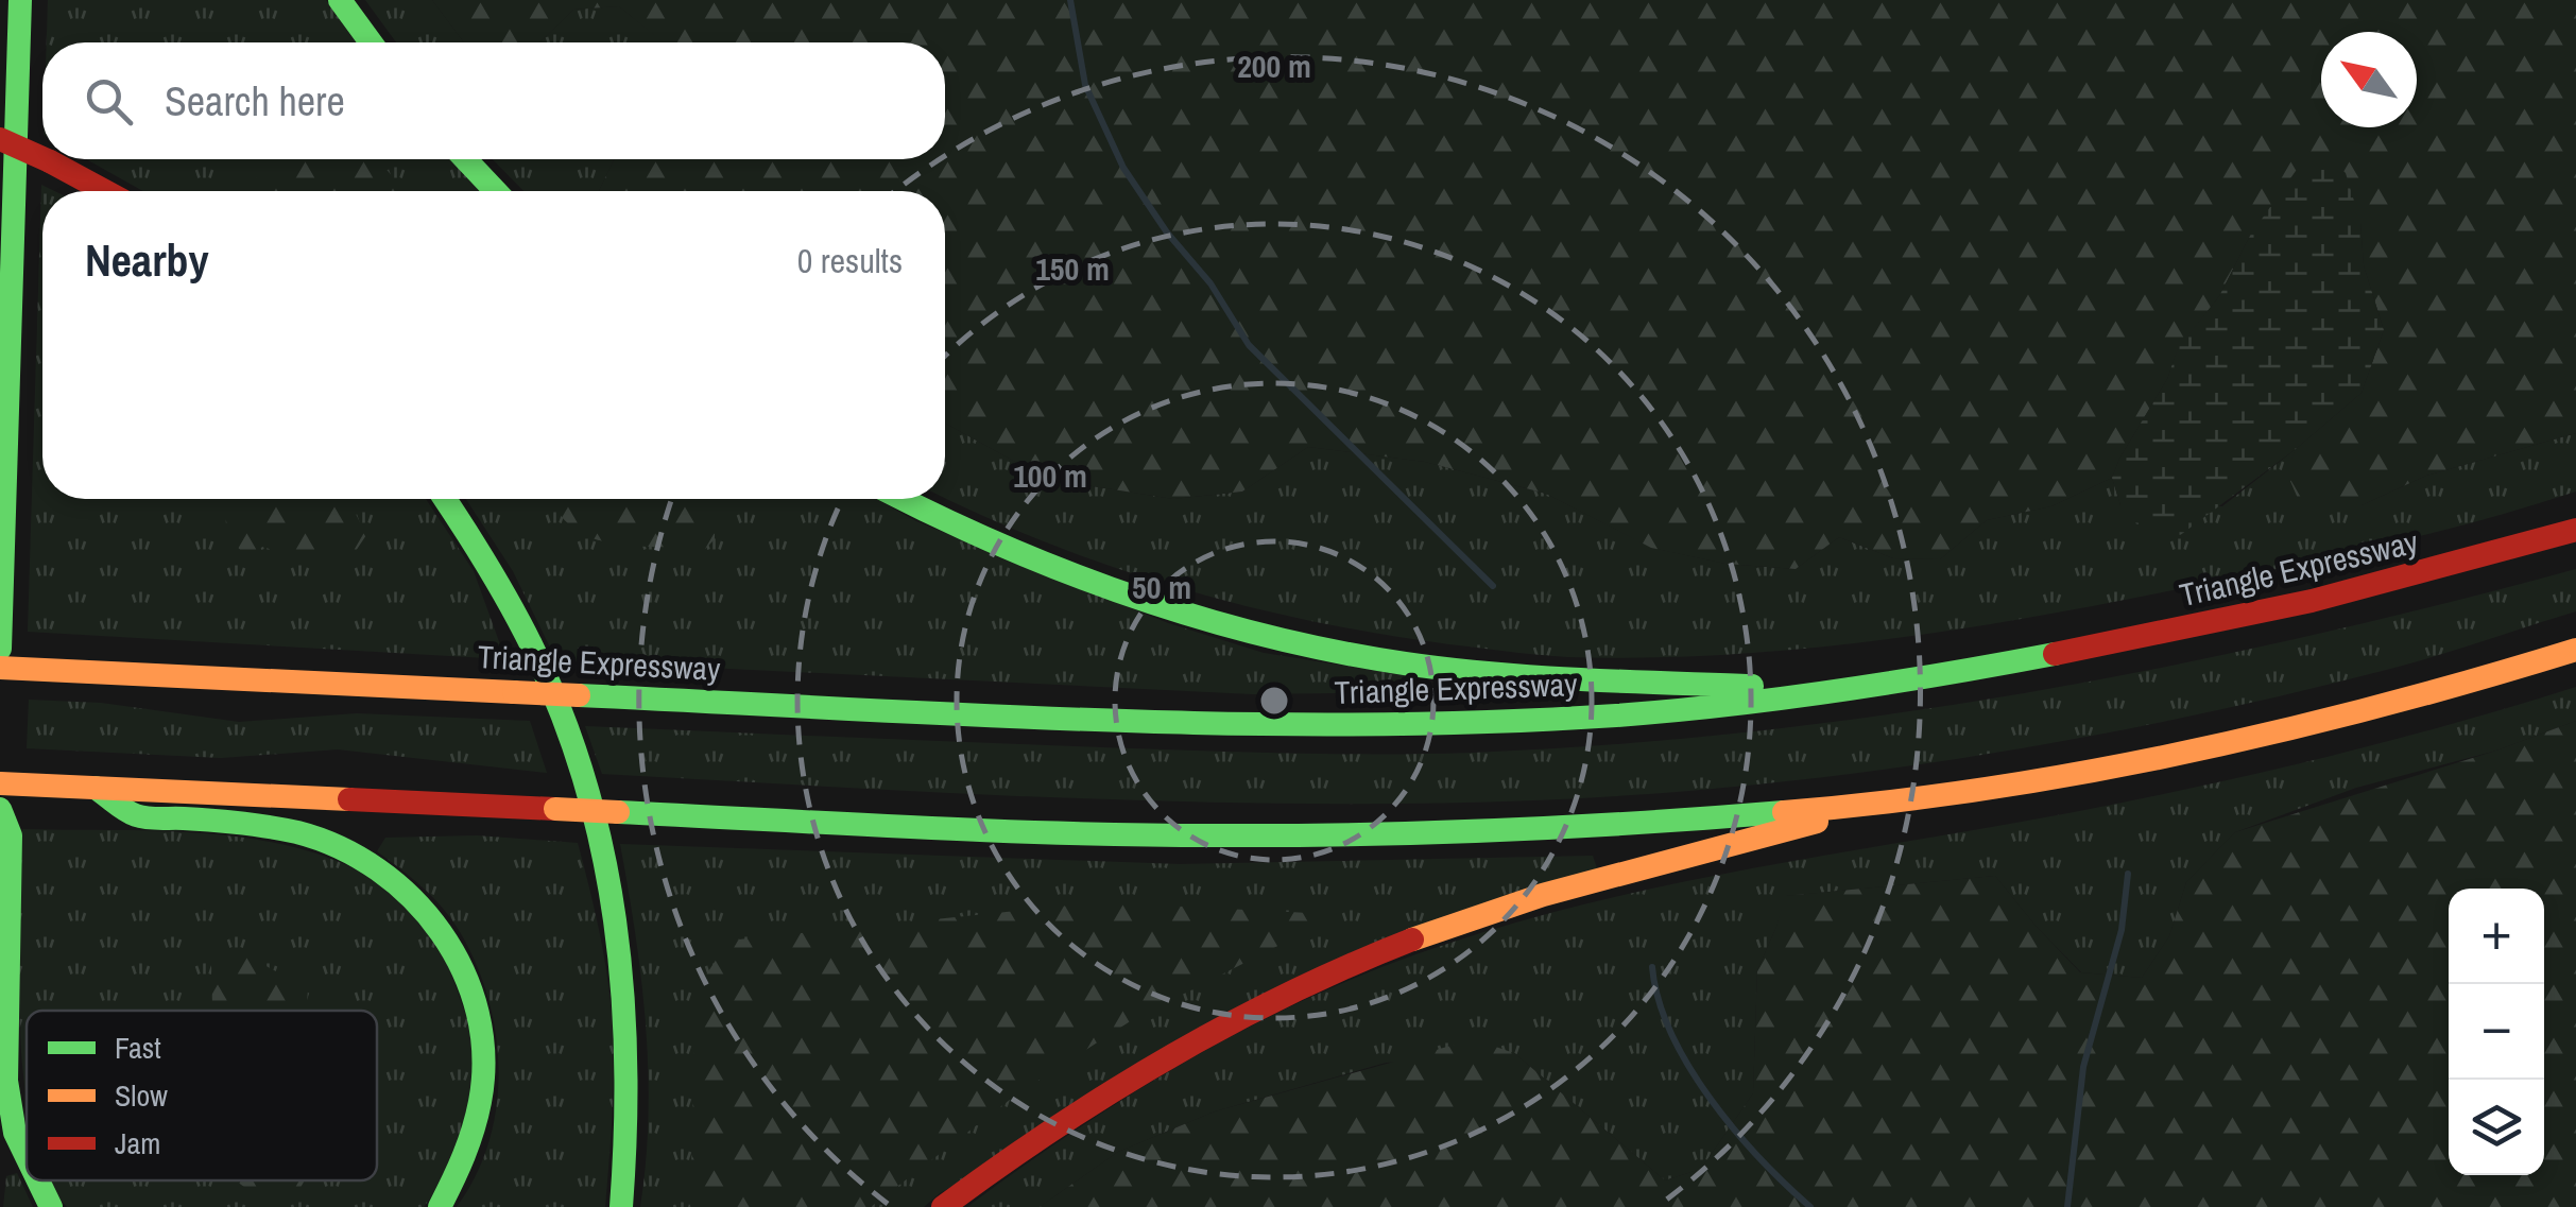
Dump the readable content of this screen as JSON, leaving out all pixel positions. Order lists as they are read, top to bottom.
{
  "streets": {
    "highway": ["Triangle Expressway"]
  },
  "legend": ["Fast", "Slow", "Jam"],
  "north": "top left",
  "page": {
    "search": "Search here",
    "heading": ["Nearby", "0 results"],
    "map_buttons": ["+", "−"]
  },
  "rings": [
    "200 m",
    "150 m",
    "100 m",
    "50 m"
  ]
}
